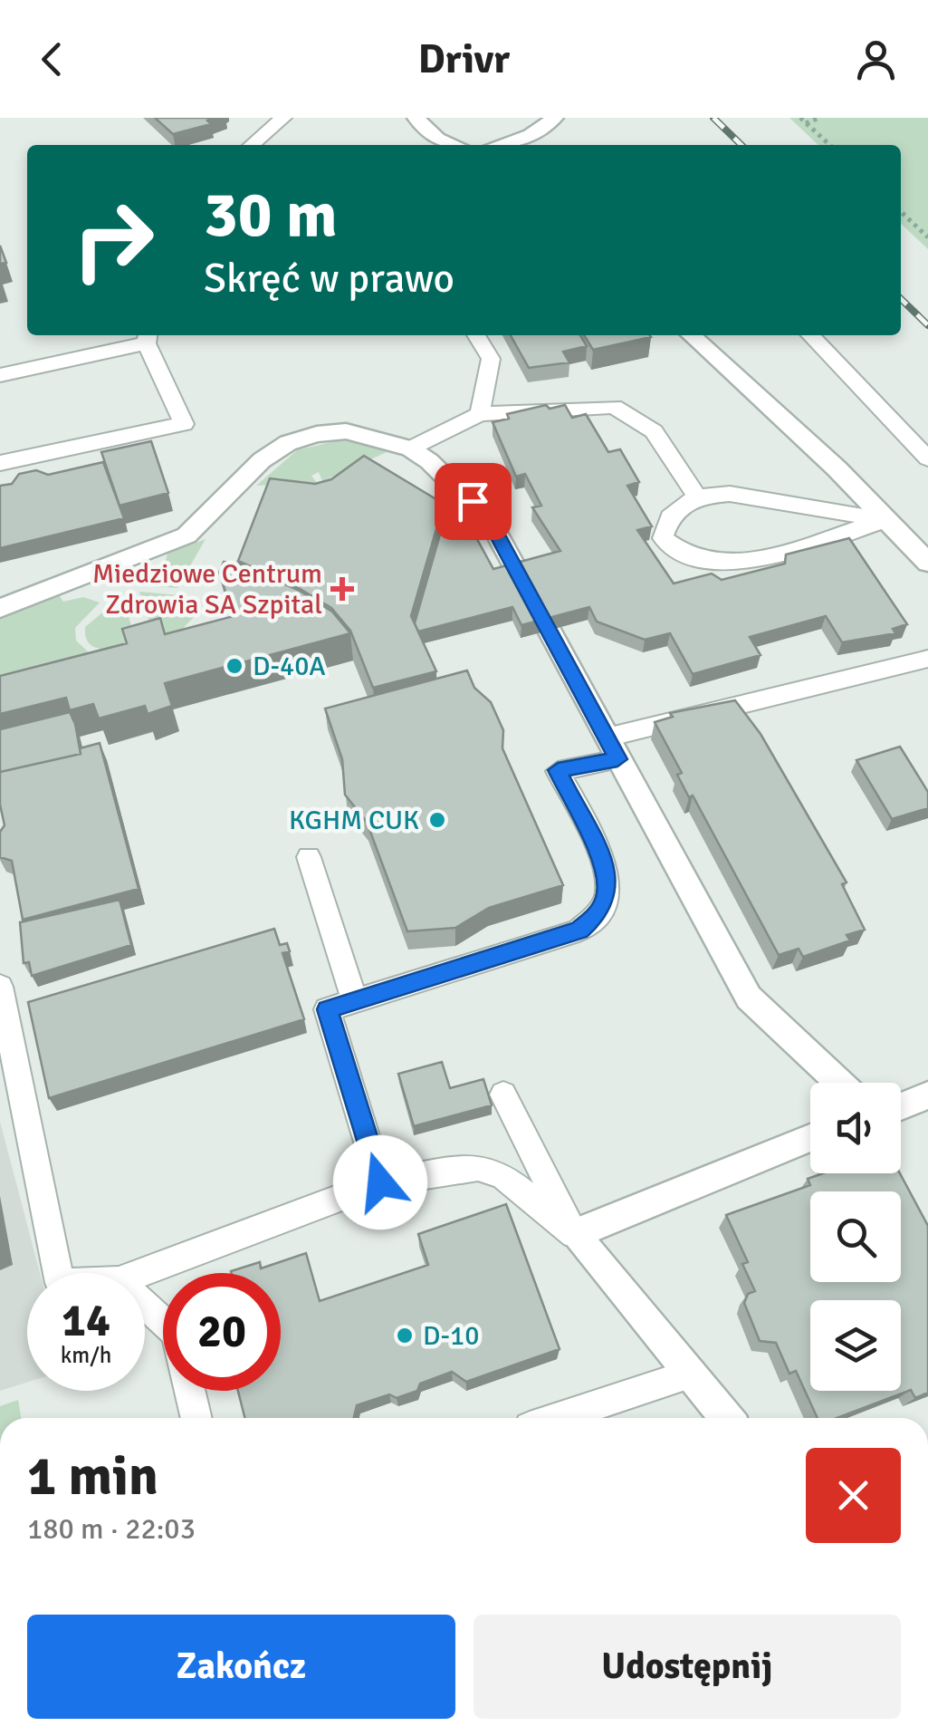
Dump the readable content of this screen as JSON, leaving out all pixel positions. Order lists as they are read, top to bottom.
{
  "places": {
    "health": ["Miedziowe Centrum Zdrowia SA Szpital"],
    "other": ["D-40A", "KGHM CUK", "D-10"]
  },
  "page": {
    "header": "Drivr",
    "turn": ["30 m", "Skręć w prawo"],
    "speed": "14 km/h",
    "limit": "20",
    "heading": ["1 min", "180 m · 22:03"],
    "buttons": ["Zakończ", "Udostępnij"]
  }
}
